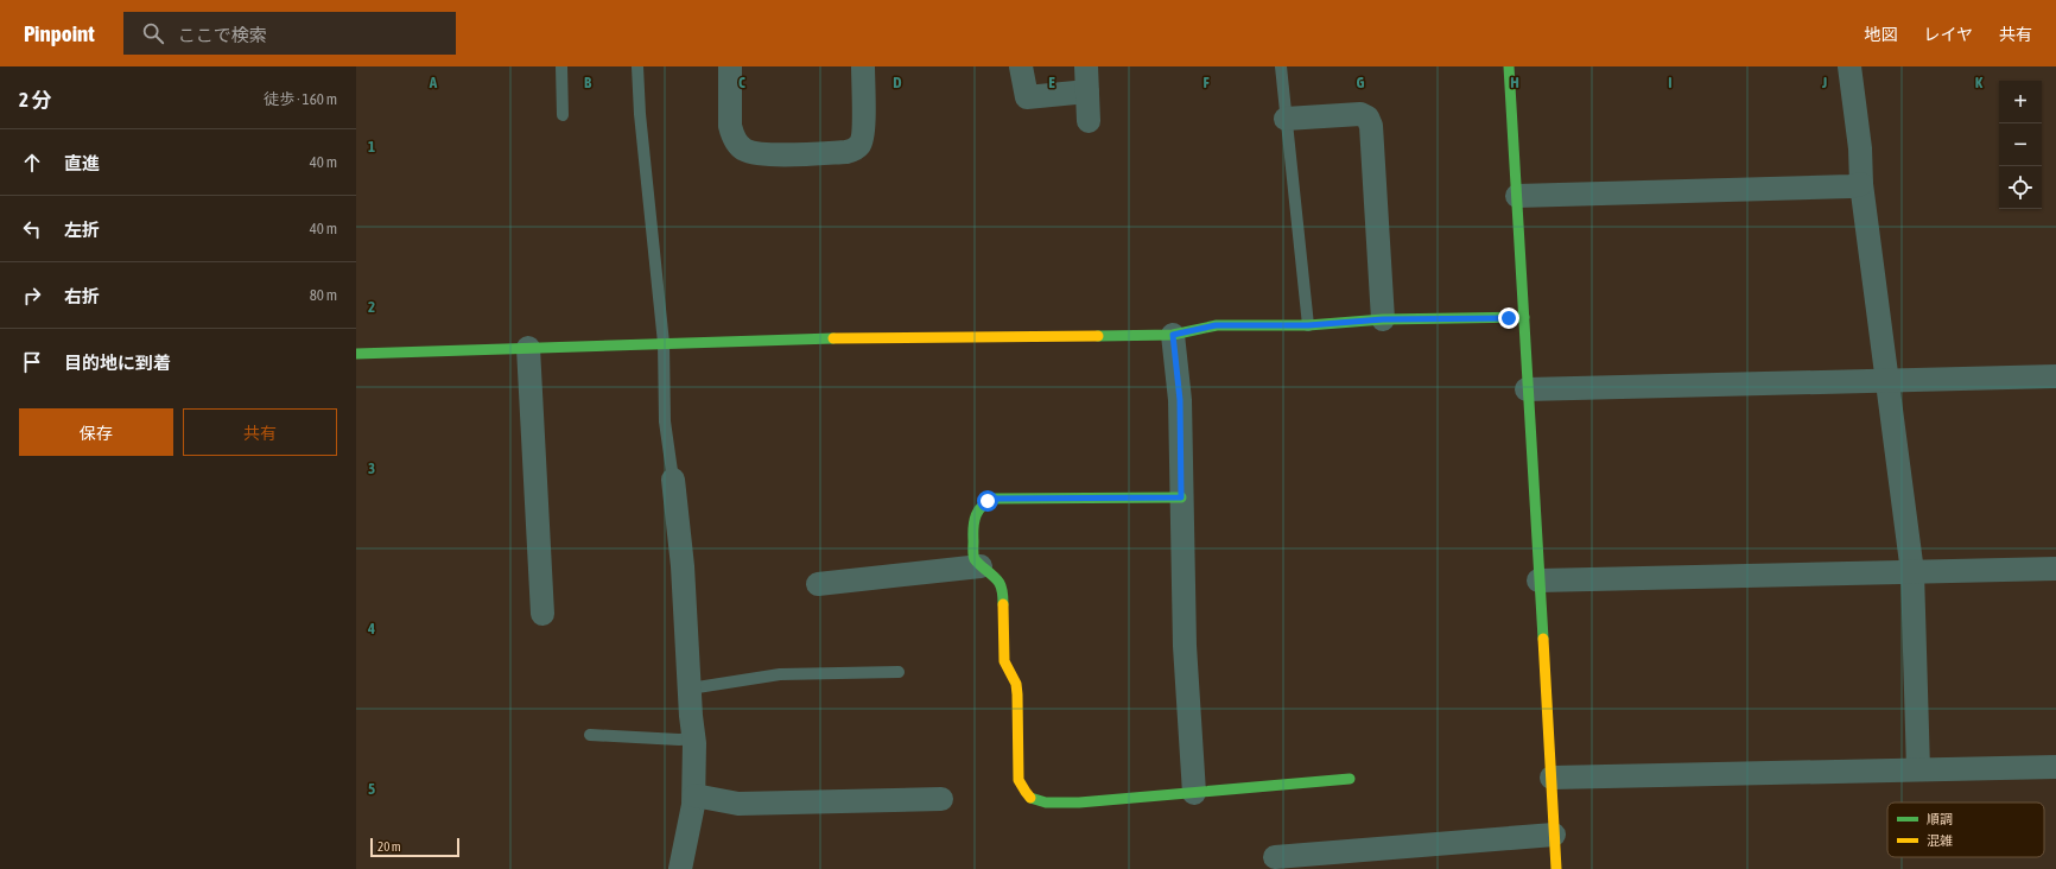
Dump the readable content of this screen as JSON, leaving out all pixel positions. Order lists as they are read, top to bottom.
{
  "legend": ["順調", "混雑"],
  "scale_bar": "20 m",
  "page": {
    "header": "Pinpoint",
    "search": "ここで検索",
    "nav": ["地図", "レイヤ", "共有"],
    "heading": ["2 分", "徒歩 · 160 m"],
    "map_buttons": ["+", "−"],
    "list": [
      ["直進", "40 m"],
      ["左折", "40 m"],
      ["右折", "80 m"],
      "目的地に到着"
    ],
    "buttons": ["保存", "共有"],
    "scale": "20 m"
  },
  "grid": {
    "columns": [
      "A",
      "B",
      "C",
      "D",
      "E",
      "F",
      "G",
      "H",
      "I",
      "J",
      "K"
    ],
    "rows": [
      "1",
      "2",
      "3",
      "4",
      "5"
    ]
  }
}
